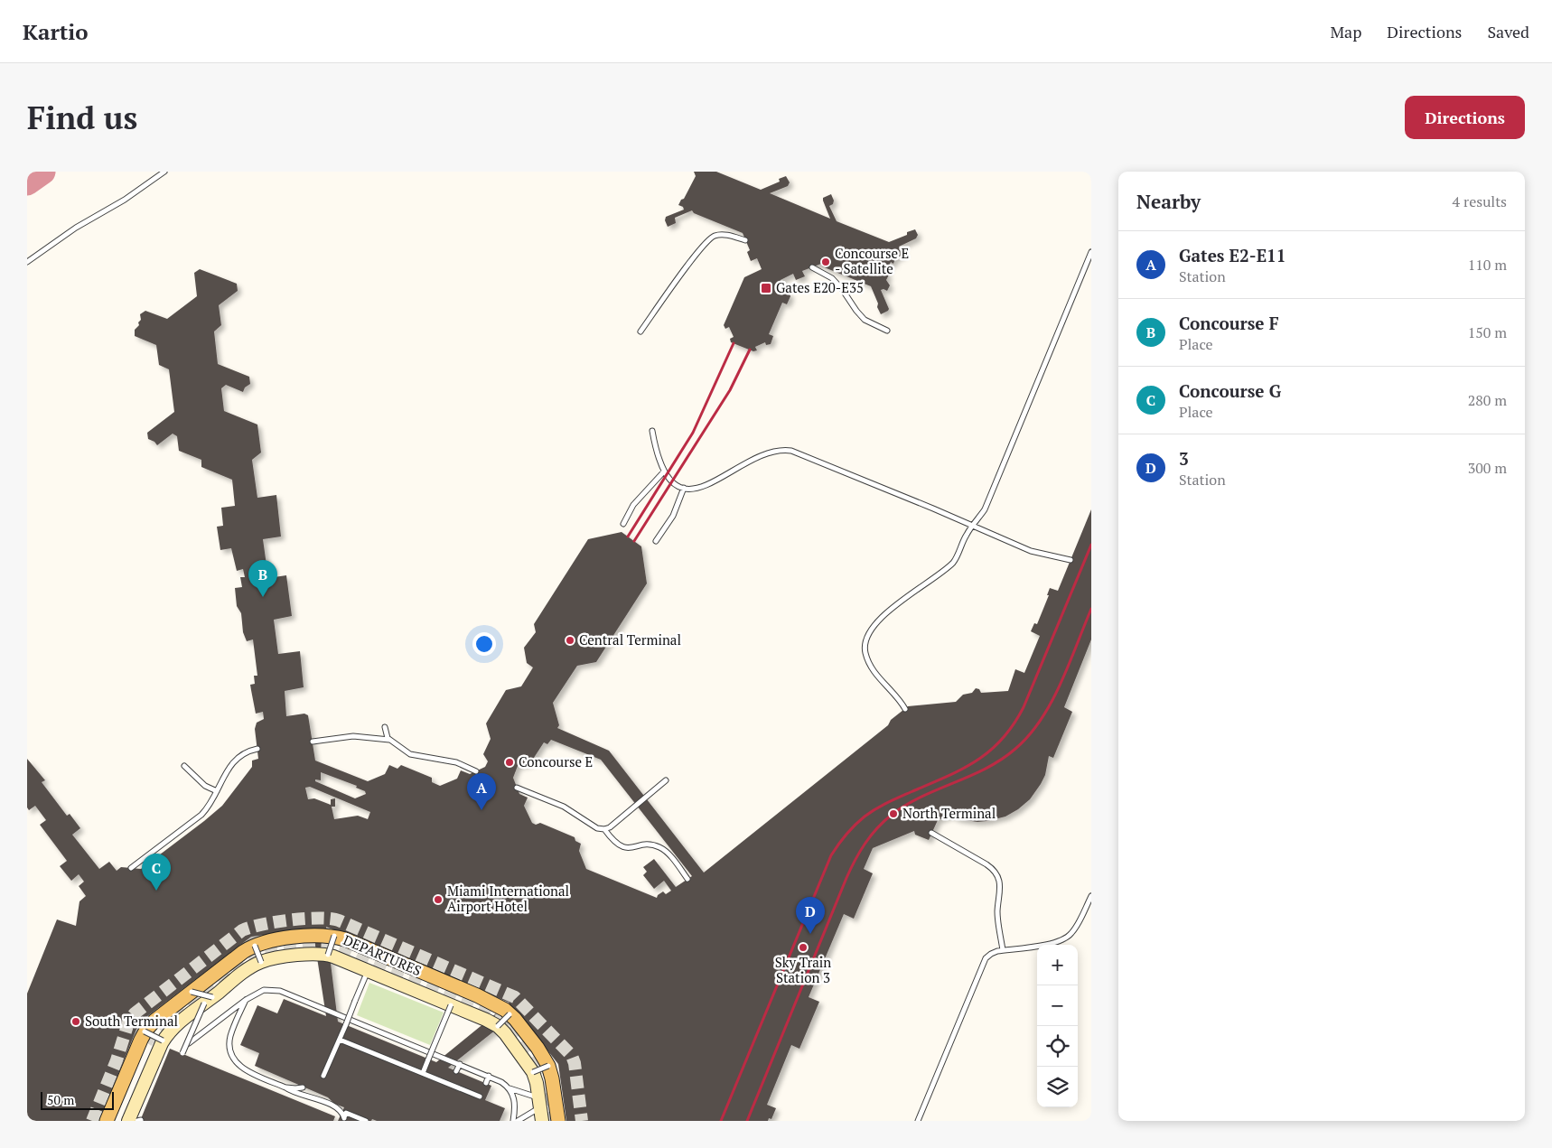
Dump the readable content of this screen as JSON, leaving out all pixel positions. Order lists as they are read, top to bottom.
{
  "streets": {
    "main road": ["DEPARTURES"]
  },
  "places": {
    "other": [
      "Concourse E - Satellite",
      "Central Terminal",
      "Concourse E",
      "North Terminal",
      "Miami International Airport Hotel",
      "Sky Train Station 3",
      "South Terminal"
    ],
    "transit": ["Gates E20-E35"]
  },
  "scale_bar": "50 m",
  "page": {
    "header": "Kartio",
    "nav": ["Map", "Directions", "Saved"],
    "buttons": "Directions",
    "title": "Find us",
    "heading": ["Nearby", "4 results"],
    "list": [
      {
        "mark": "A",
        "name": "Gates E2-E11",
        "note": "Station",
        "value": "110 m"
      },
      {
        "mark": "B",
        "name": "Concourse F",
        "note": "Place",
        "value": "150 m"
      },
      {
        "mark": "C",
        "name": "Concourse G",
        "note": "Place",
        "value": "280 m"
      },
      {
        "mark": "D",
        "name": "3",
        "note": "Station",
        "value": "300 m"
      }
    ],
    "pins": [
      "B",
      "A",
      "C",
      "D"
    ],
    "map_buttons": ["+", "−"],
    "scale": "50 m"
  }
}
